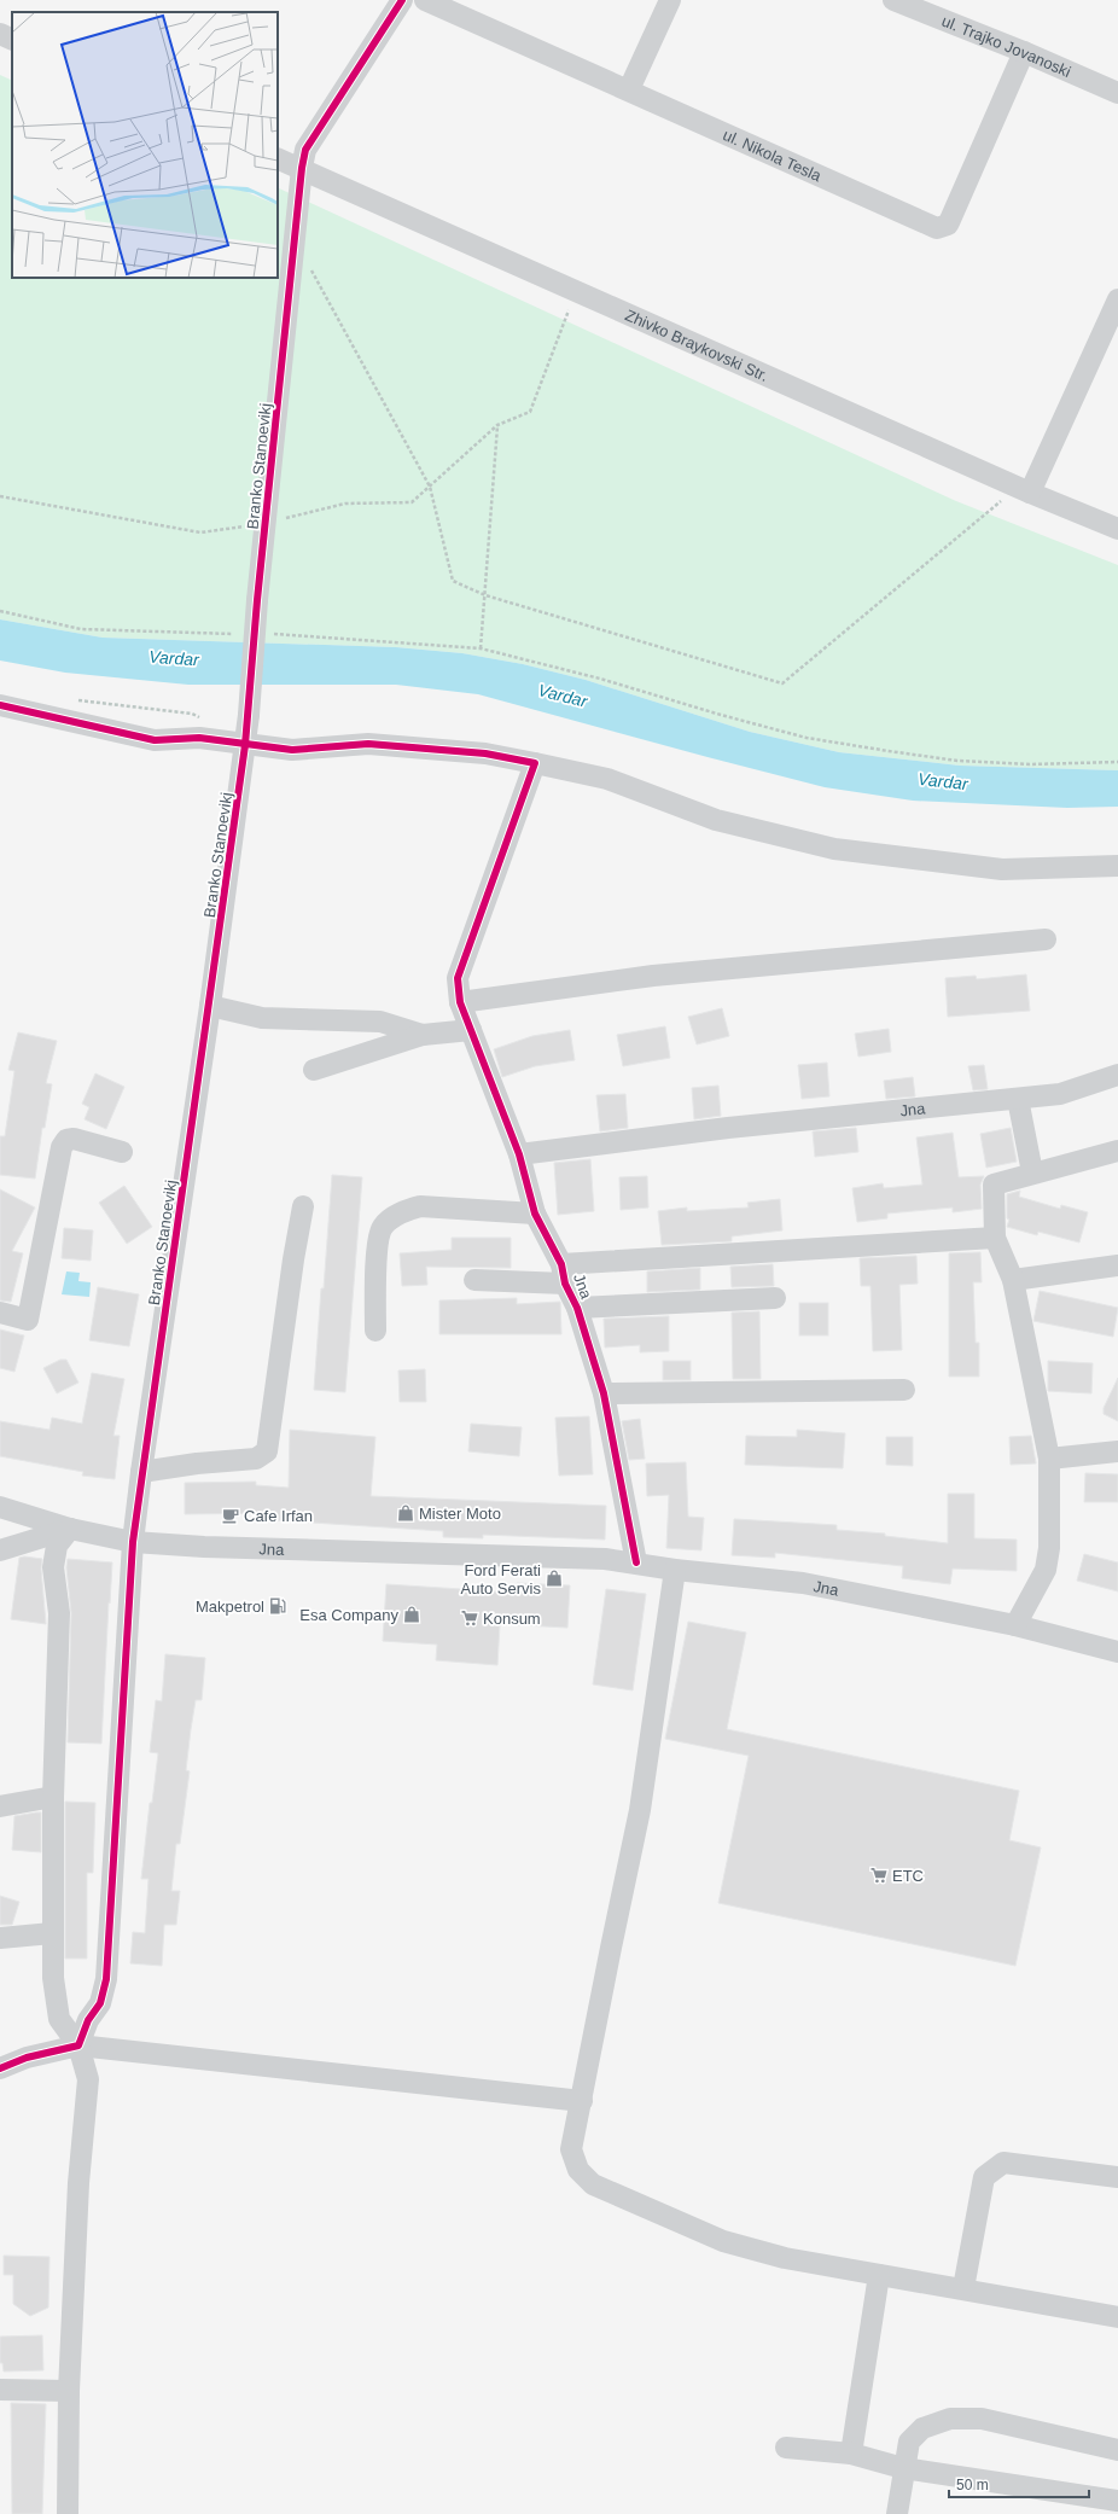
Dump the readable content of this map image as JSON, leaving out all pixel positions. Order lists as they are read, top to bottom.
{
  "streets": {
    "street": [
      "ul. Trajko Jovanoski",
      "ul. Nikola Tesla",
      "Zhivko Braykovski Str.",
      "Branko Stanoevikj",
      "Jna"
    ]
  },
  "crossings": [
    ["ul. Trajko Jovanoski", "ul. Nikola Tesla"],
    ["Zhivko Braykovski Str.", "Branko Stanoevikj"],
    ["Branko Stanoevikj", "Jna"]
  ],
  "water": ["Vardar"],
  "places": {
    "shop": ["Mister Moto", "Ford Ferati Auto Servis", "Esa Company"],
    "cafe": ["Cafe Irfan"],
    "fuel station": ["Makpetrol"],
    "supermarket": ["Konsum", "ETC"]
  },
  "scale_bar": "50 m"
}
